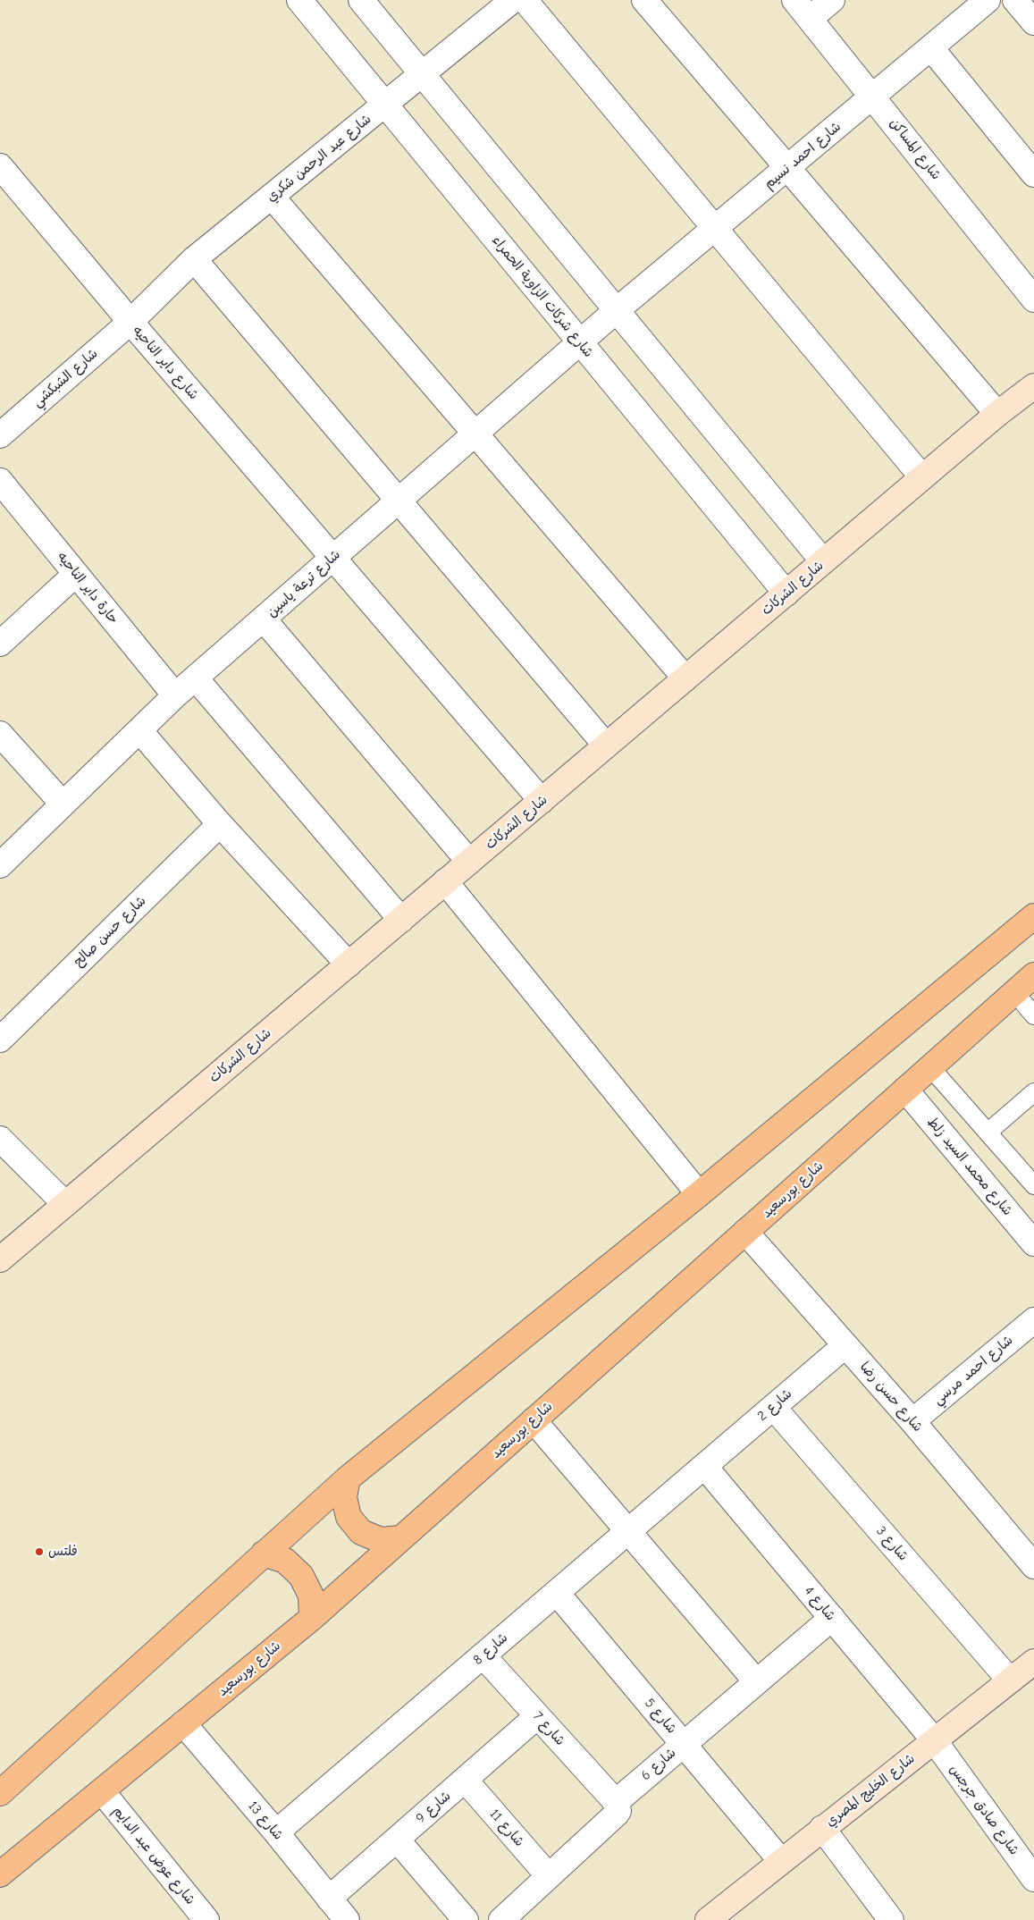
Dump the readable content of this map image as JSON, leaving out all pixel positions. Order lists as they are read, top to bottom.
{
  "streets": {
    "main road": ["شارع الشركات", "شارع بورسعيد", "شارع الخليج المصري"],
    "street": [
      "شارع المساكن",
      "شارع احمد نسيم",
      "شارع عبد الرحمن شكري",
      "شارع شركات الزاوية الحمراء",
      "شارع داير الناحيه",
      "شارع الشبكشي",
      "شارع ترعة ياسين",
      "حارة داير الناحيه",
      "شارع حسن صالح",
      "شارع محمد السيد زلط",
      "شارع احمد مرسي",
      "شارع حسن رضا",
      "شارع 2",
      "شارع 3",
      "شارع 4",
      "شارع 8",
      "شارع 5",
      "شارع 7",
      "شارع 6",
      "شارع 9",
      "شارع صادق جرجس",
      "شارع 13",
      "شارع 11",
      "شارع عوض عبد الدايم"
    ]
  },
  "crossings": [
    ["شارع المساكن", "شارع احمد نسيم"],
    ["شارع احمد نسيم", "شارع ترعة ياسين"],
    ["شارع عبد الرحمن شكري", "شارع شركات الزاوية الحمراء"],
    ["شارع عبد الرحمن شكري", "شارع داير الناحيه"],
    ["شارع عبد الرحمن شكري", "شارع الشبكشي"],
    ["شارع شركات الزاوية الحمراء", "شارع ترعة ياسين"],
    ["شارع شركات الزاوية الحمراء", "شارع الشركات"],
    ["شارع داير الناحيه", "شارع الشبكشي"],
    ["شارع داير الناحيه", "شارع ترعة ياسين"],
    ["شارع داير الناحيه", "شارع الشركات"],
    ["شارع ترعة ياسين", "حارة داير الناحيه"],
    ["شارع محمد السيد زلط", "شارع بورسعيد"],
    ["شارع بورسعيد", "شارع حسن رضا"],
    ["شارع بورسعيد", "شارع 13"],
    ["شارع بورسعيد", "شارع عوض عبد الدايم"],
    ["شارع احمد مرسي", "شارع حسن رضا"],
    ["شارع حسن رضا", "شارع 2"],
    ["شارع 2", "شارع 3"],
    ["شارع 2", "شارع 4"],
    ["شارع 2", "شارع 8"],
    ["شارع 3", "شارع الخليج المصري"],
    ["شارع 4", "شارع 8"],
    ["شارع 4", "شارع 6"],
    ["شارع 4", "شارع الخليج المصري"],
    ["شارع 4", "شارع صادق جرجس"],
    ["شارع 8", "شارع 5"],
    ["شارع 8", "شارع 7"],
    ["شارع 8", "شارع 13"],
    ["شارع 5", "شارع 6"],
    ["شارع 5", "شارع الخليج المصري"],
    ["شارع 7", "شارع 6"],
    ["شارع 7", "شارع 9"],
    ["شارع الخليج المصري", "شارع صادق جرجس"],
    ["شارع 9", "شارع 13"],
    ["شارع 9", "شارع 11"]
  ],
  "places": ["فلتس"]
}
